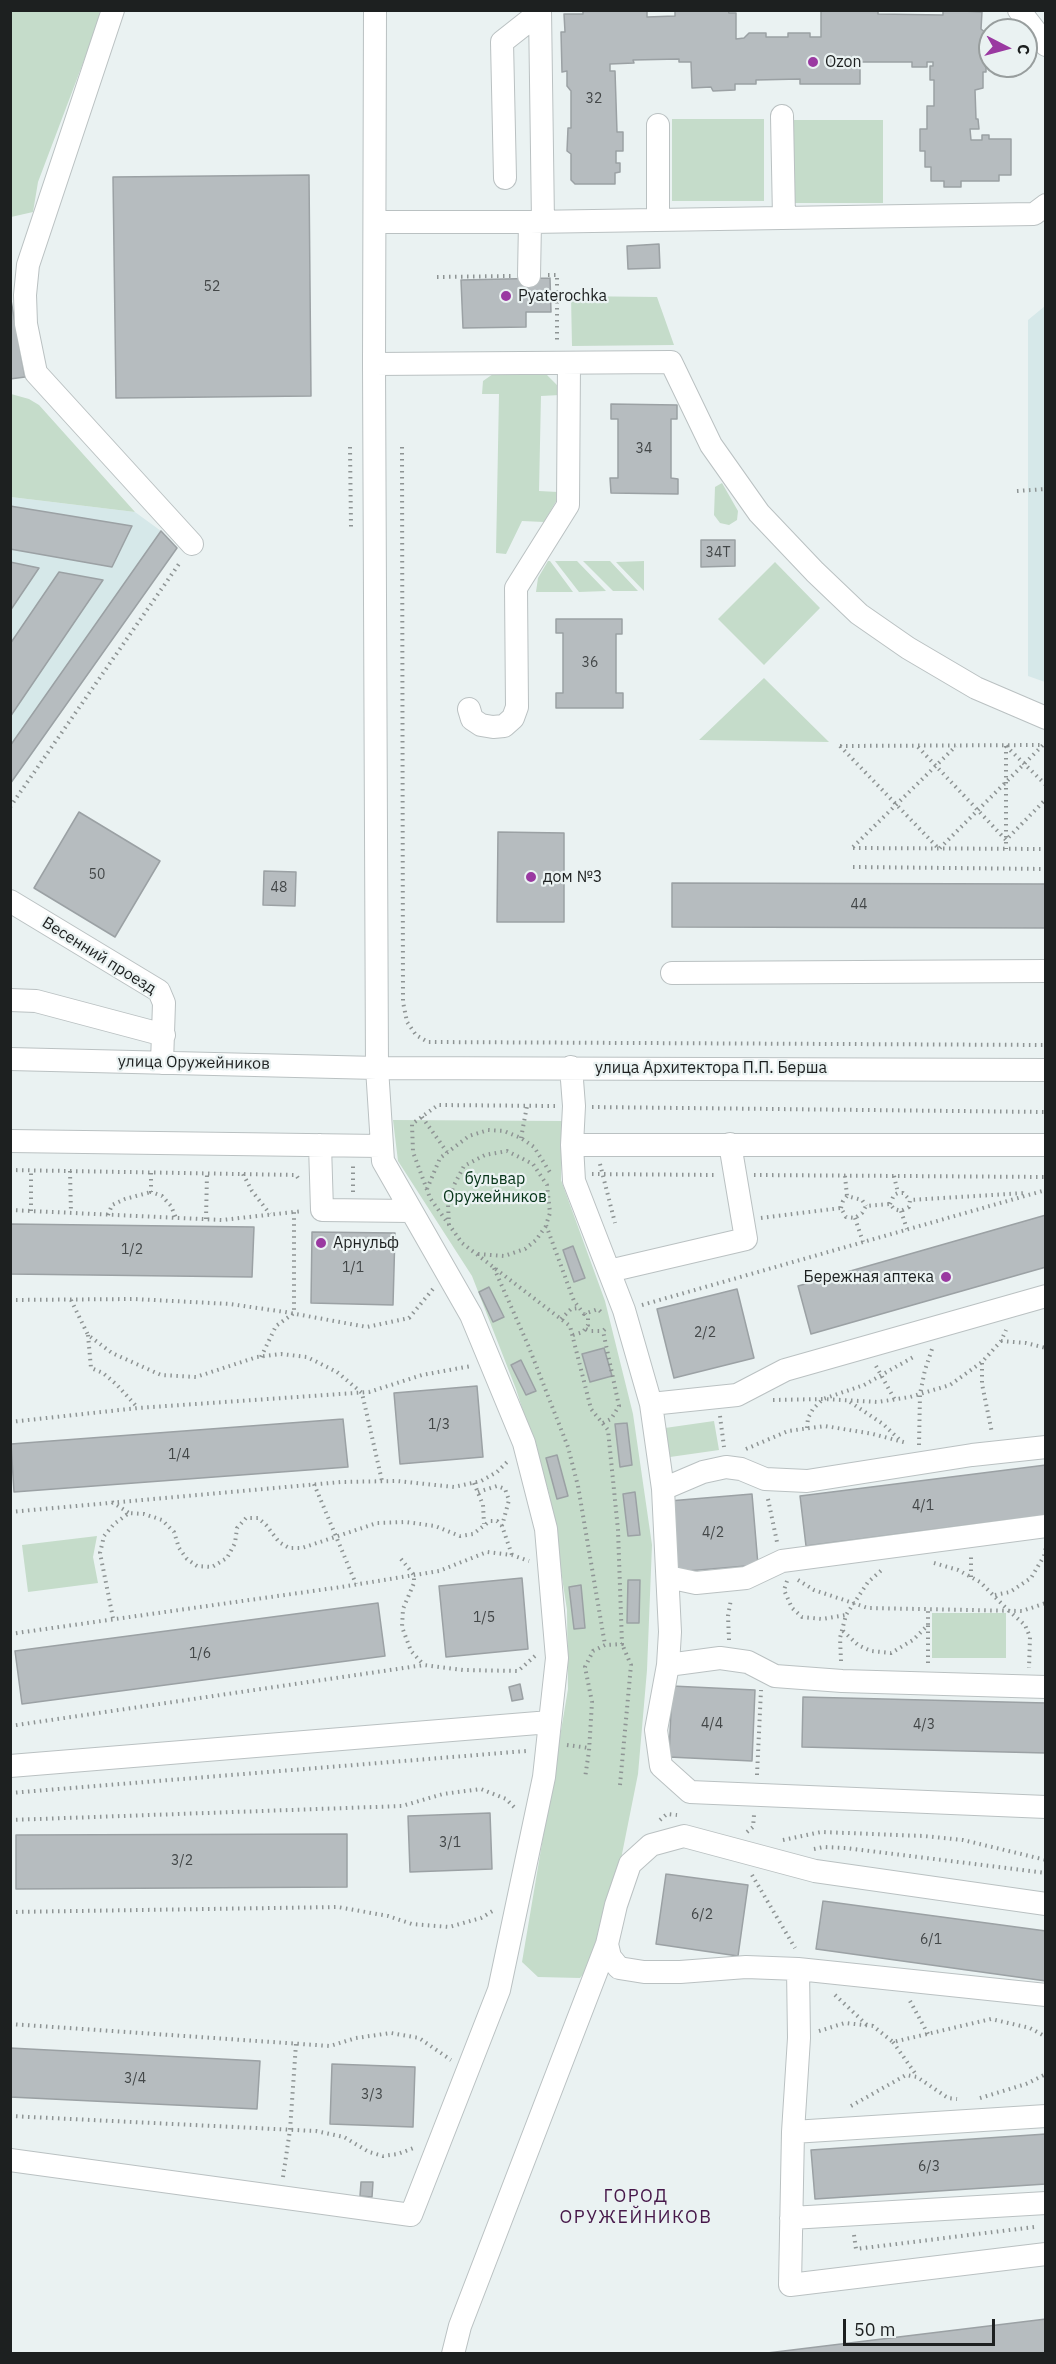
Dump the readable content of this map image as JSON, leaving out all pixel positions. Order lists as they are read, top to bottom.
{
  "streets": {
    "street": ["Весенний проезд", "улица Оружейников", "улица Архитектора П.П. Берша"]
  },
  "crossings": [
    ["Весенний проезд", "улица Оружейников"],
    ["улица Оружейников", "улица Архитектора П.П. Берша"]
  ],
  "districts": ["ГОРОД ОРУЖЕЙНИКОВ"],
  "parks": ["бульвар Оружейников"],
  "places": [
    "Ozon",
    "Pyaterochka",
    "дом №3",
    "Арнульф",
    "Бережная аптека"
  ],
  "house_numbers": [
    "32",
    "52",
    "34",
    "34Т",
    "36",
    "50",
    "48",
    "44",
    "1/2",
    "1/1",
    "2/2",
    "1/3",
    "1/4",
    "4/1",
    "4/2",
    "1/5",
    "1/6",
    "4/4",
    "4/3",
    "3/1",
    "3/2",
    "6/2",
    "6/1",
    "3/4",
    "3/3",
    "6/3"
  ],
  "scale_bar": "50 m",
  "north": "right"
}
